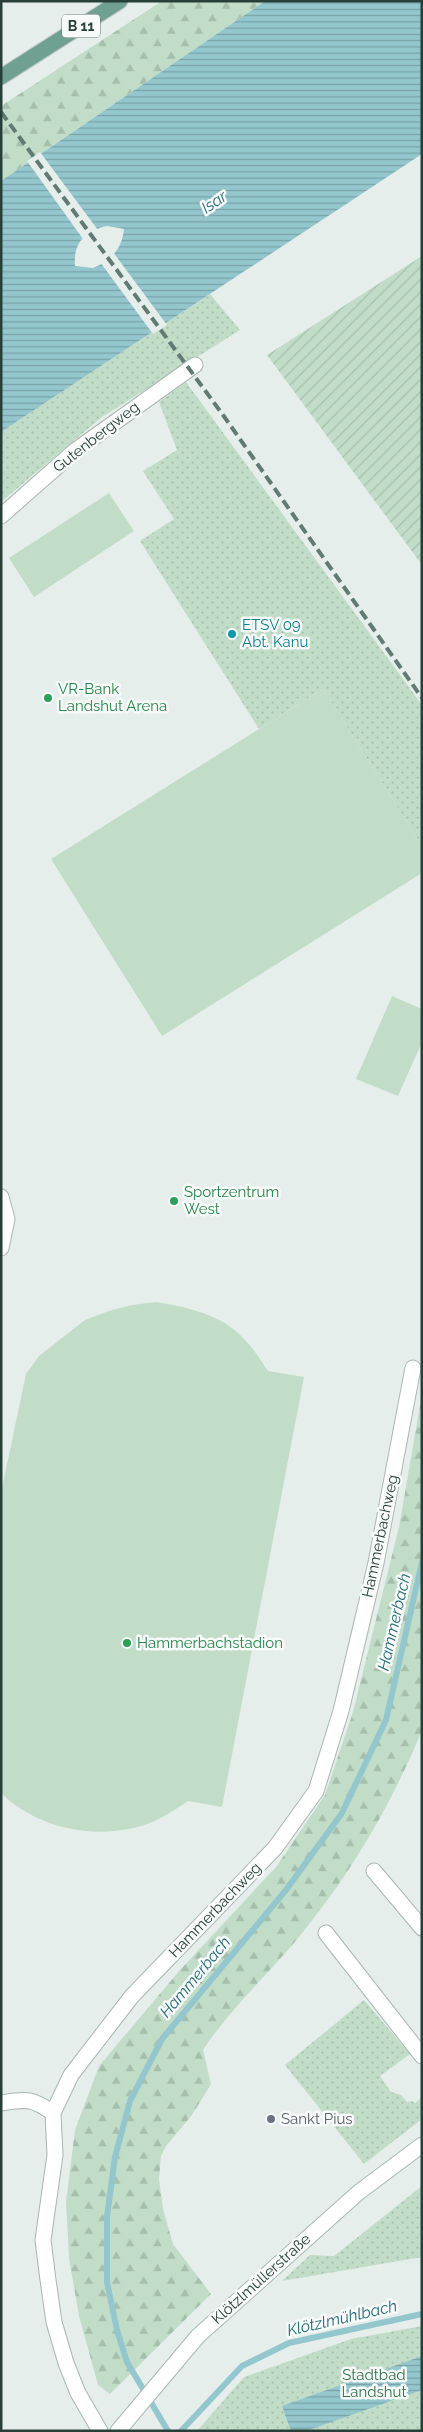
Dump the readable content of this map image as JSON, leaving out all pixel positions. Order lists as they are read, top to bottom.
{
  "streets": {
    "main road": ["B 11"],
    "street": ["Gutenbergweg", "Hammerbachweg", "Klötzlmüllerstraße"]
  },
  "water": ["Isar", "Hammerbach", "Klötzlmühlbach"],
  "parks": ["Stadtbad Landshut"],
  "places": [
    "ETSV 09 Abt. Kanu",
    "VR-Bank Landshut Arena",
    "Sportzentrum West",
    "Hammerbachstadion",
    "Sankt Pius"
  ]
}
